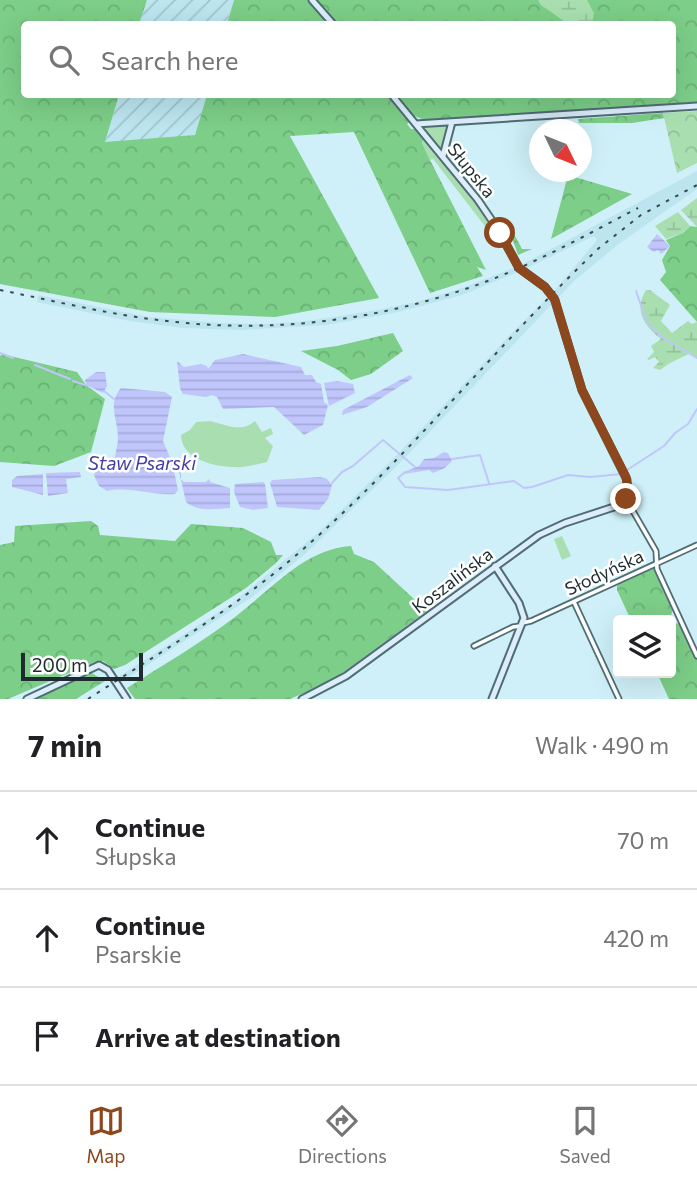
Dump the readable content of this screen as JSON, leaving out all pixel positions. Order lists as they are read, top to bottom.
{
  "streets": {
    "street": ["Słupska", "Słodyńska", "Koszalińska"]
  },
  "crossings": [
    ["Słupska", "Koszalińska"]
  ],
  "water": ["Staw Psarski"],
  "scale_bar": "200 m",
  "north": "bottom right",
  "page": {
    "search": "Search here",
    "scale": "200 m",
    "heading": ["7 min", "Walk · 490 m"],
    "list": [
      ["Continue", "Słupska", "70 m"],
      ["Continue", "Psarskie", "420 m"],
      "Arrive at destination"
    ],
    "nav": ["Map", "Directions", "Saved"]
  }
}
